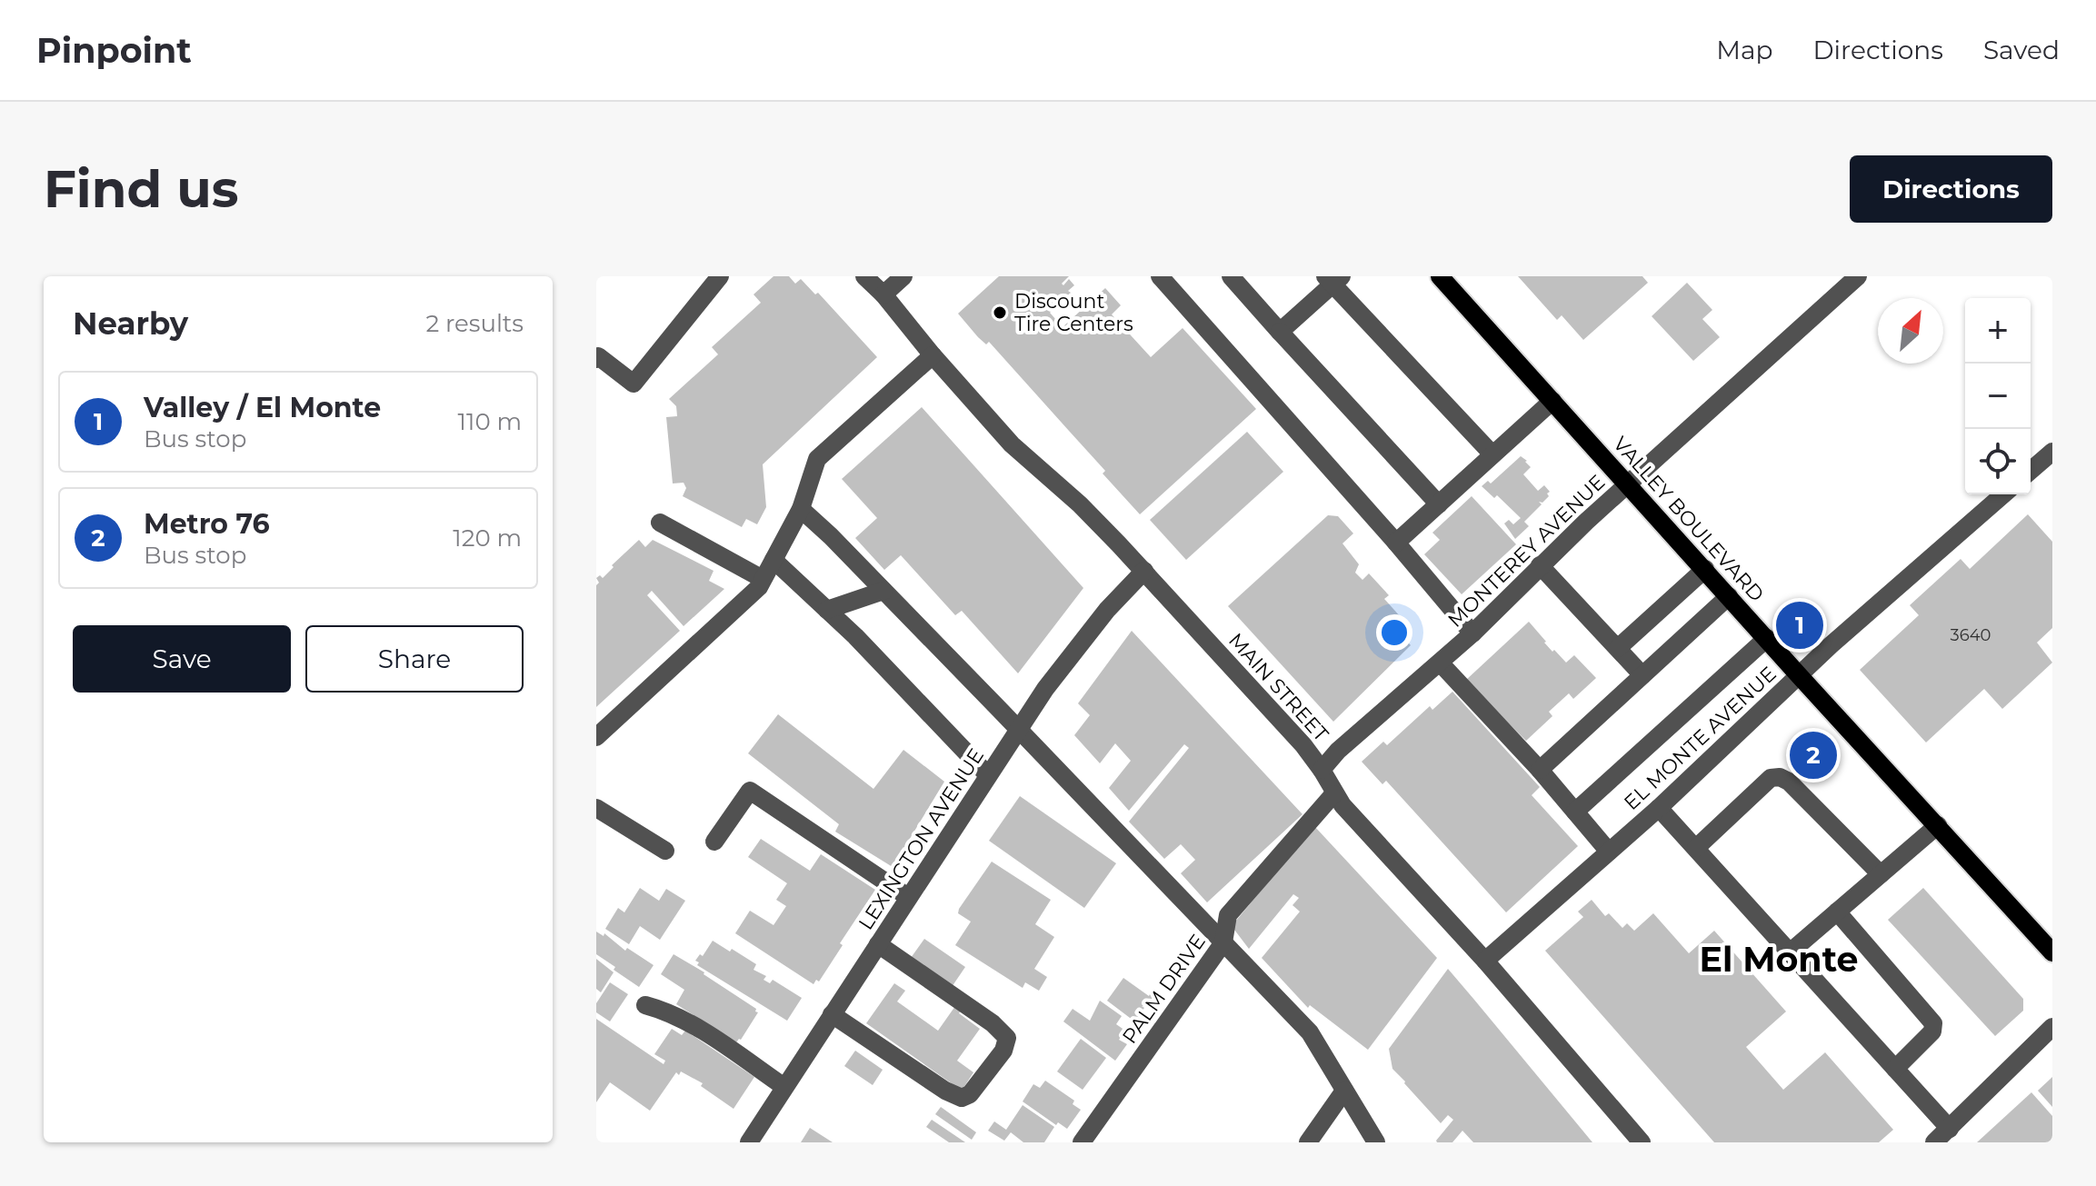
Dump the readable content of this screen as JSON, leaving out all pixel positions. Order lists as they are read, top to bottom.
{
  "streets": {
    "main road": ["VALLEY BOULEVARD"],
    "street": [
      "MONTEREY AVENUE",
      "MAIN STREET",
      "EL MONTE AVENUE",
      "LEXINGTON AVENUE",
      "PALM DRIVE"
    ]
  },
  "crossings": [
    ["VALLEY BOULEVARD", "MONTEREY AVENUE"],
    ["VALLEY BOULEVARD", "EL MONTE AVENUE"],
    ["MONTEREY AVENUE", "MAIN STREET"],
    ["MAIN STREET", "EL MONTE AVENUE"],
    ["MAIN STREET", "LEXINGTON AVENUE"],
    ["MAIN STREET", "PALM DRIVE"]
  ],
  "districts": ["El Monte"],
  "places": ["Discount Tire Centers"],
  "house_numbers": ["3640"],
  "north": "top right",
  "page": {
    "header": "Pinpoint",
    "nav": ["Map", "Directions", "Saved"],
    "buttons": [
      "Directions",
      ["Save", "Share"]
    ],
    "title": "Find us",
    "heading": ["Nearby", "2 results"],
    "map_buttons": ["+", "−"],
    "list": [
      {
        "mark": "1",
        "name": "Valley / El Monte",
        "note": "Bus stop",
        "value": "110 m"
      },
      {
        "mark": "2",
        "name": "Metro 76",
        "note": "Bus stop",
        "value": "120 m"
      }
    ],
    "pins": ["1", "2"]
  }
}
